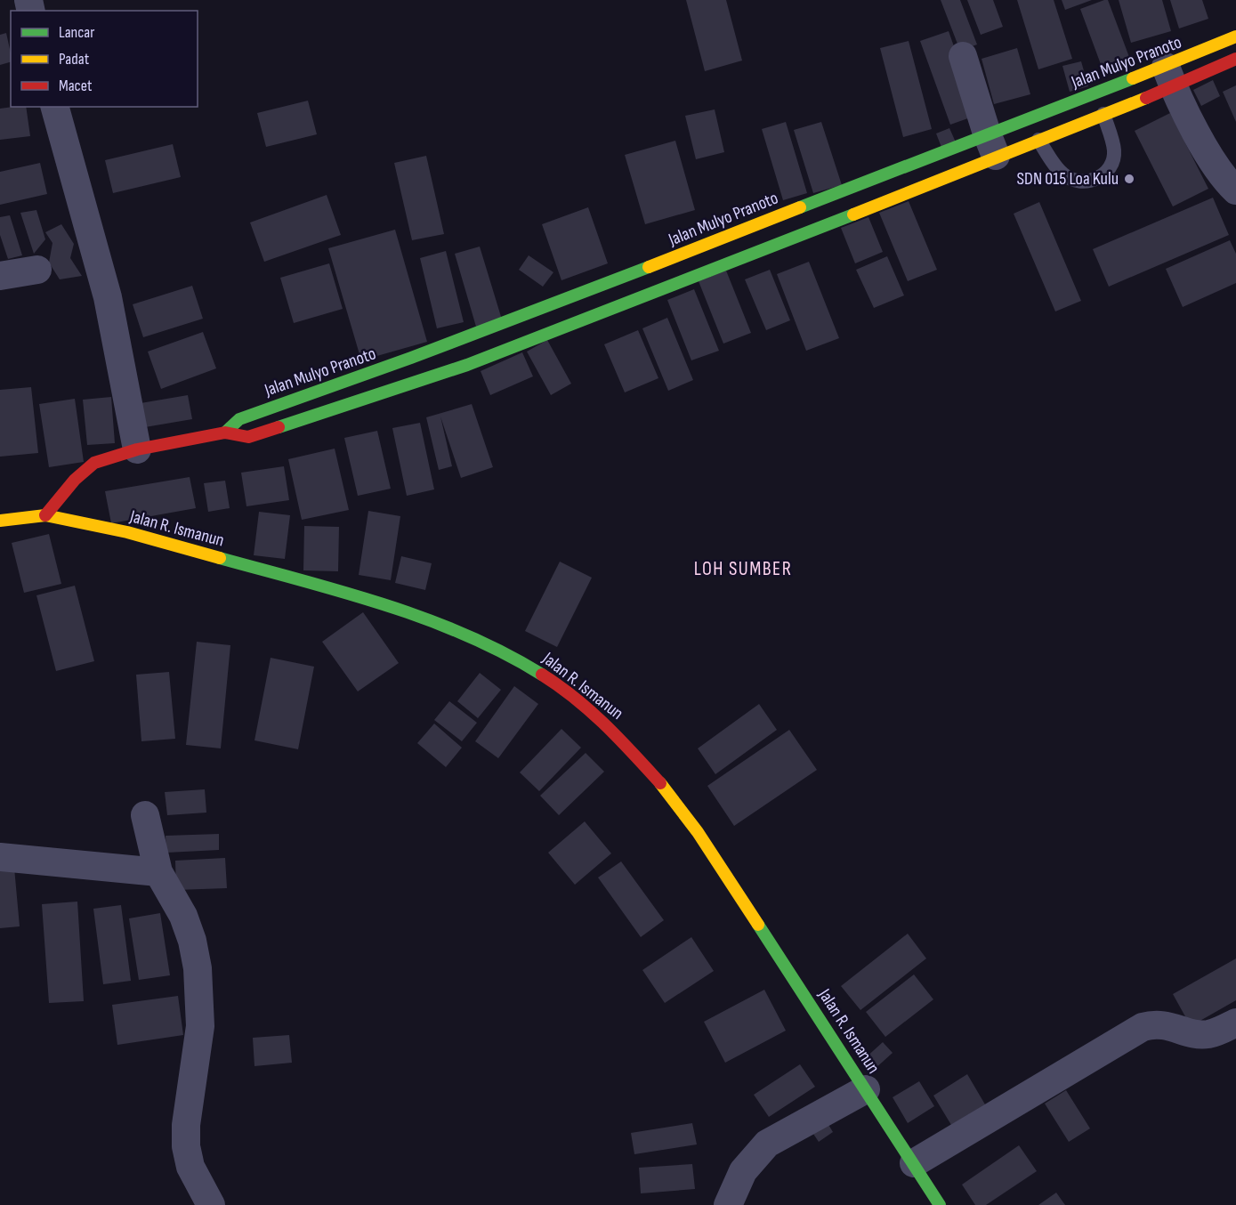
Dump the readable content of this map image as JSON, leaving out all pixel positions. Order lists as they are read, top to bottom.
{
  "streets": {
    "street": ["Jalan Mulyo Pranoto", "Jalan R. Ismanun"]
  },
  "crossings": [
    ["Jalan Mulyo Pranoto", "Jalan R. Ismanun"]
  ],
  "districts": ["LOH SUMBER"],
  "places": ["SDN 015 Loa Kulu"],
  "legend": ["Lancar", "Padat", "Macet"]
}
